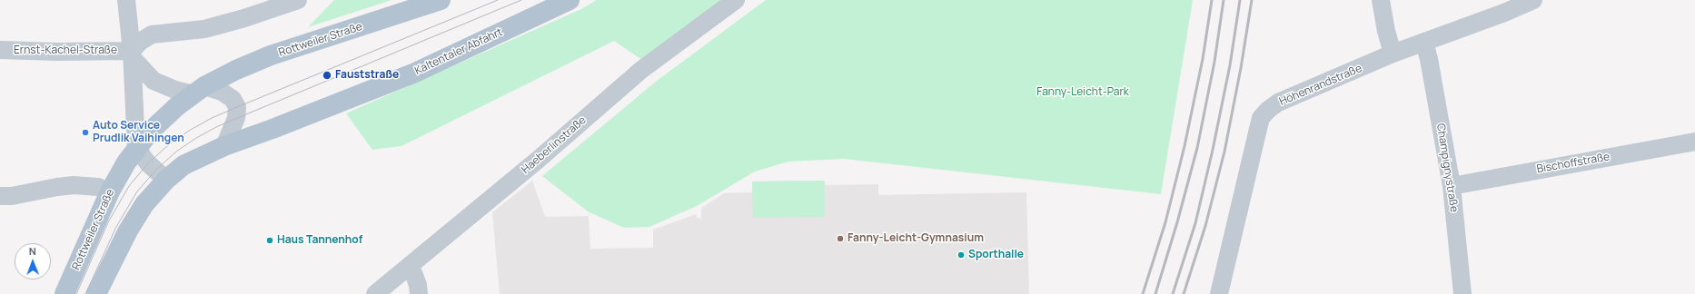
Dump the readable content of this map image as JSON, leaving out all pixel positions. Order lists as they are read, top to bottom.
{
  "streets": {
    "main road": ["Rottweiler Straße", "Kaltentaler Abfahrt"],
    "street": [
      "Ernst-Kachel-Straße",
      "Höhenrandstraße",
      "Haeberlinstraße",
      "Bischoffstraße",
      "Champignystraße"
    ]
  },
  "crossings": [
    ["Höhenrandstraße", "Champignystraße"],
    ["Bischoffstraße", "Champignystraße"]
  ],
  "parks": ["Fanny-Leicht-Park"],
  "places": [
    "Fauststraße",
    "Auto Service Prudlik Vaihingen",
    "Fanny-Leicht-Gymnasium",
    "Haus Tannenhof",
    "Sporthalle"
  ],
  "north": "top"
}
